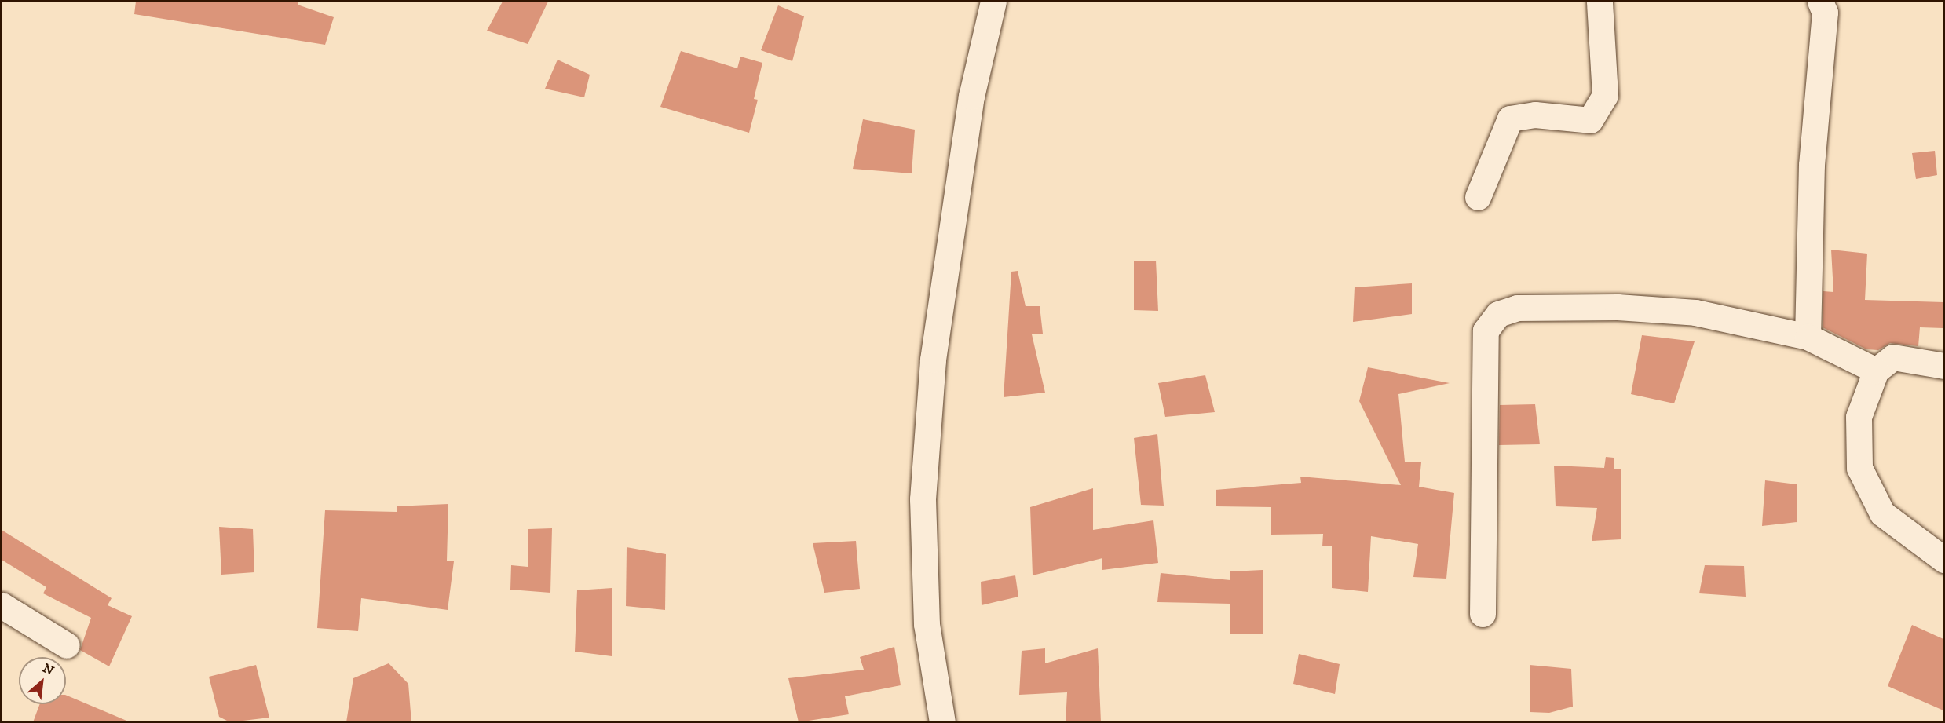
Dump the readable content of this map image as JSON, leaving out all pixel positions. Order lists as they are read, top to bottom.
{
  "north": "top right"
}
